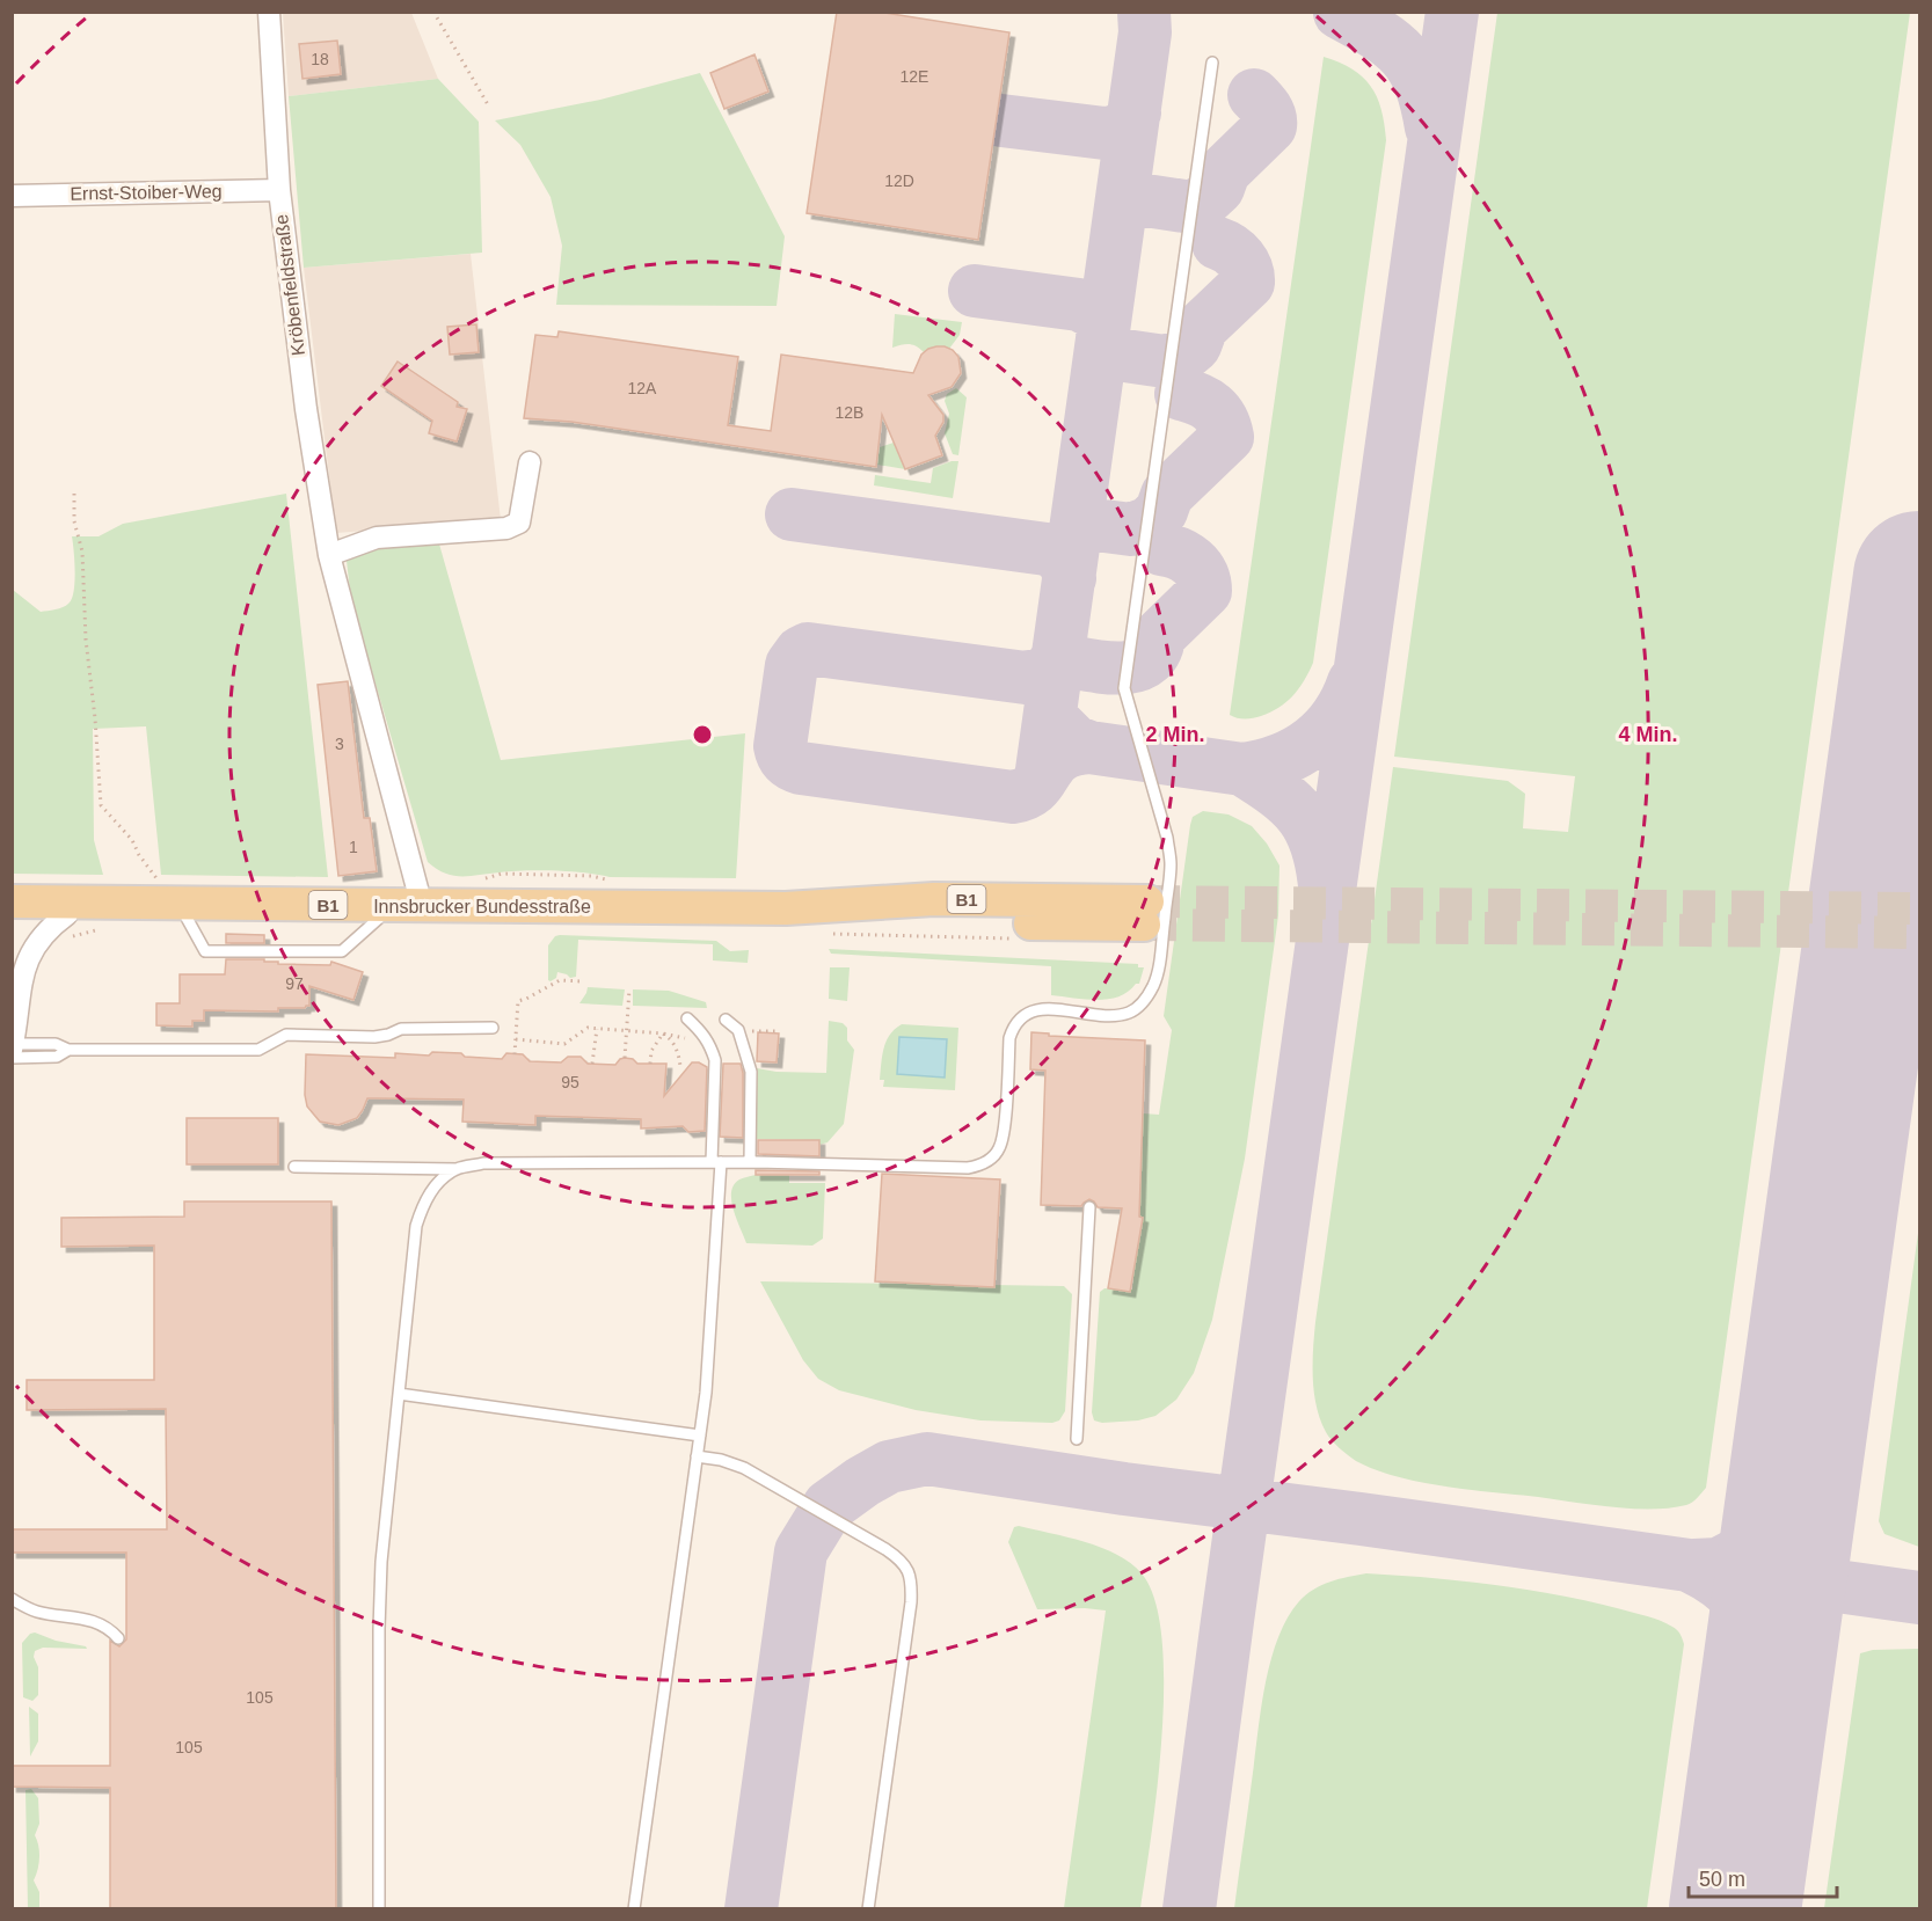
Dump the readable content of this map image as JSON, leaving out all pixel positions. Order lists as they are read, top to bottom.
{
  "streets": {
    "main road": ["B1", "Innsbrucker Bundesstraße"],
    "street": ["Ernst-Stoiber-Weg", "Kröbenfeldstraße"]
  },
  "crossings": [
    ["Ernst-Stoiber-Weg", "Kröbenfeldstraße"],
    ["Kröbenfeldstraße", "Innsbrucker Bundesstraße"]
  ],
  "house_numbers": [
    "18",
    "12E",
    "12D",
    "12A",
    "12B",
    "3",
    "1",
    "97",
    "95",
    "105",
    "105"
  ],
  "scale_bar": "50 m",
  "rings": ["2 Min.", "4 Min."]
}
